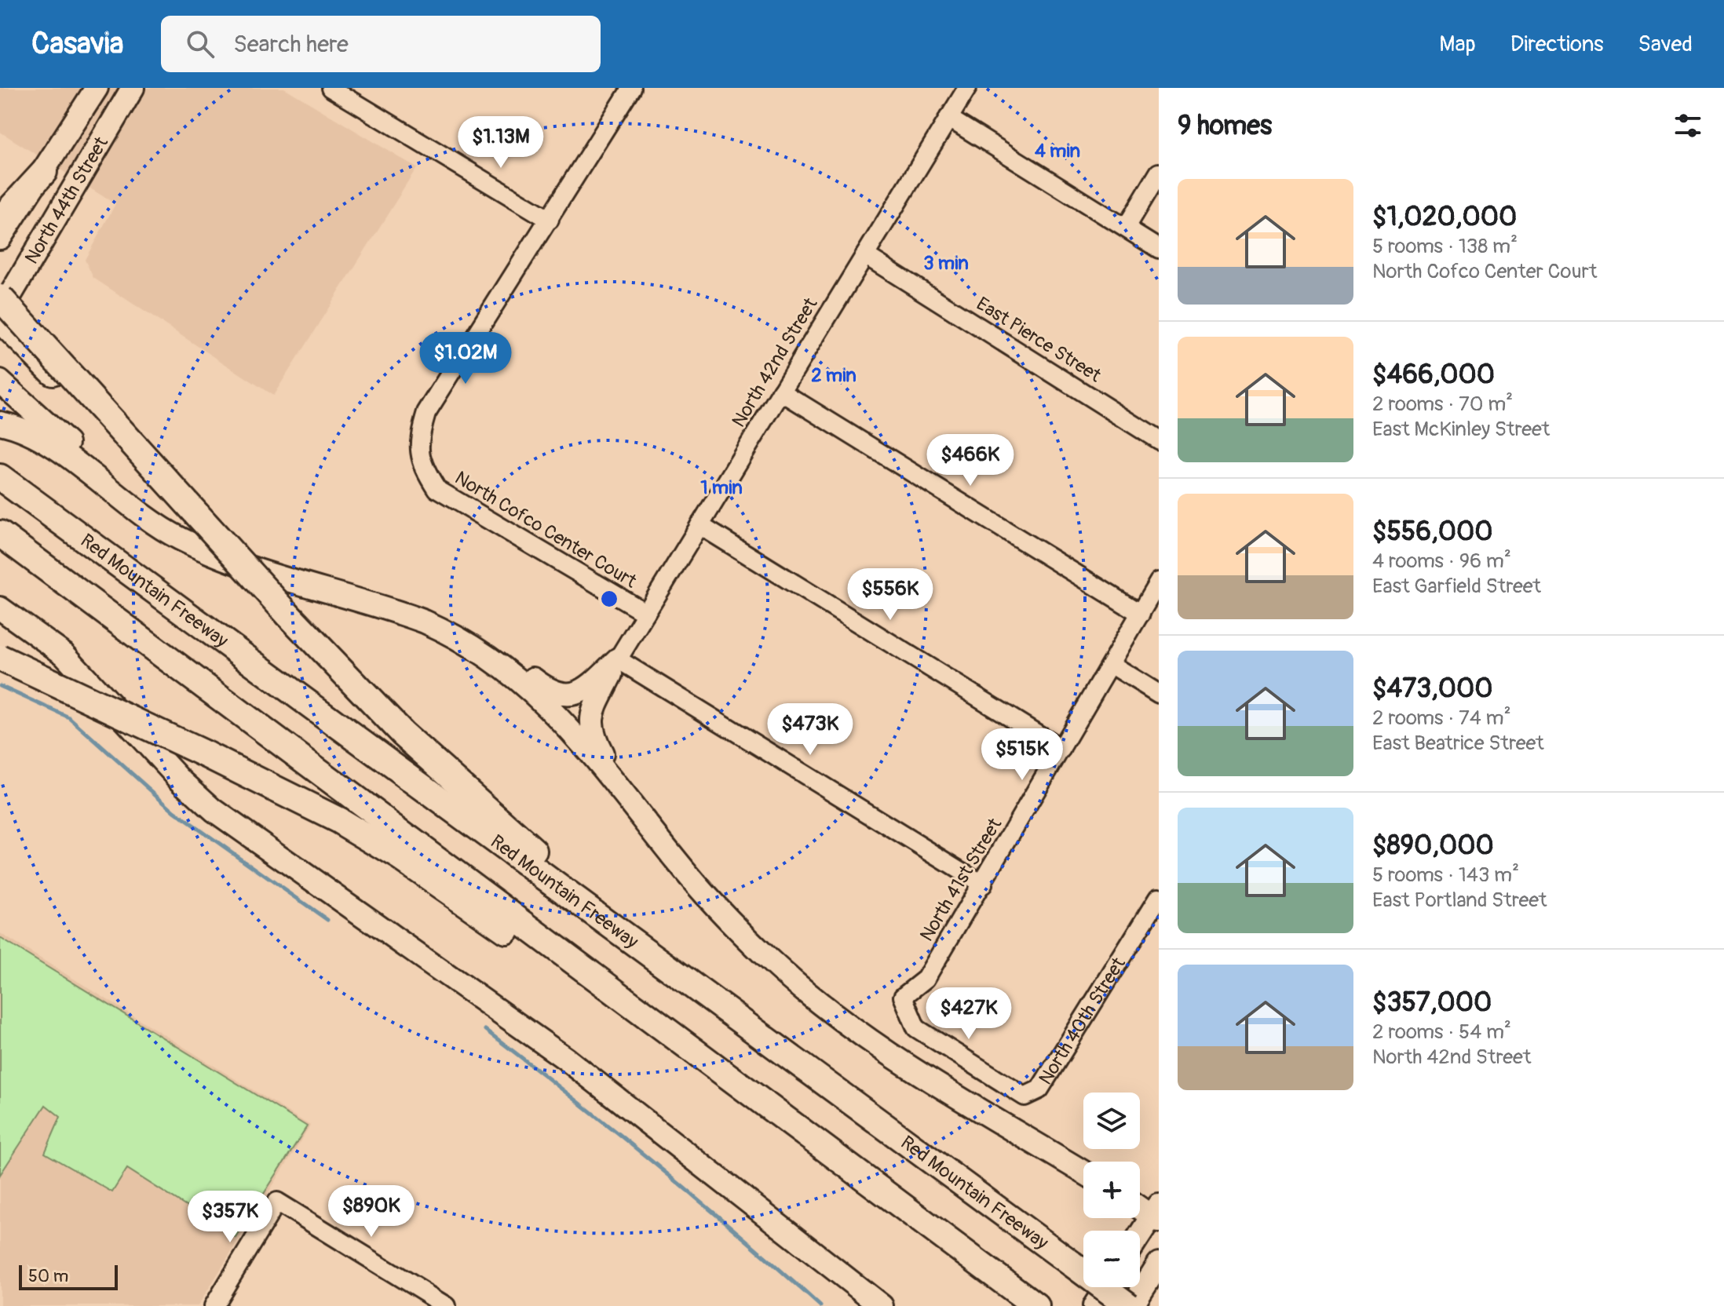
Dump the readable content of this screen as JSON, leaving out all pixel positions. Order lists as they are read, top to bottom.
{
  "streets": {
    "highway": ["Red Mountain Freeway"],
    "main road": ["North 44th Street"],
    "street": [
      "East Pierce Street",
      "North 42nd Street",
      "North Cofco Center Court",
      "North 41st Street",
      "North 40th Street"
    ]
  },
  "crossings": [
    ["East Pierce Street", "North 42nd Street"],
    ["North 42nd Street", "North Cofco Center Court"],
    ["North 41st Street", "North 40th Street"]
  ],
  "scale_bar": "50 m",
  "page": {
    "header": "Casavia",
    "search": "Search here",
    "nav": ["Map", "Directions", "Saved"],
    "heading": "9 homes",
    "price": [
      "$1.13M",
      "$1.02M",
      "$466K",
      "$556K",
      "$473K",
      "$515K",
      "$427K",
      "$890K",
      "$357K"
    ],
    "list": [
      {
        "name": "$1,020,000",
        "note": "5 rooms · 138 m² · North Cofco Center Court"
      },
      {
        "name": "$466,000",
        "note": "2 rooms · 70 m² · East McKinley Street"
      },
      {
        "name": "$556,000",
        "note": "4 rooms · 96 m² · East Garfield Street"
      },
      {
        "name": "$473,000",
        "note": "2 rooms · 74 m² · East Beatrice Street"
      },
      {
        "name": "$890,000",
        "note": "5 rooms · 143 m² · East Portland Street"
      },
      {
        "name": "$357,000",
        "note": "2 rooms · 54 m² · North 42nd Street"
      }
    ],
    "map_buttons": ["+", "−"],
    "scale": "50 m"
  },
  "rings": [
    "4 min",
    "3 min",
    "2 min",
    "1 min"
  ]
}
